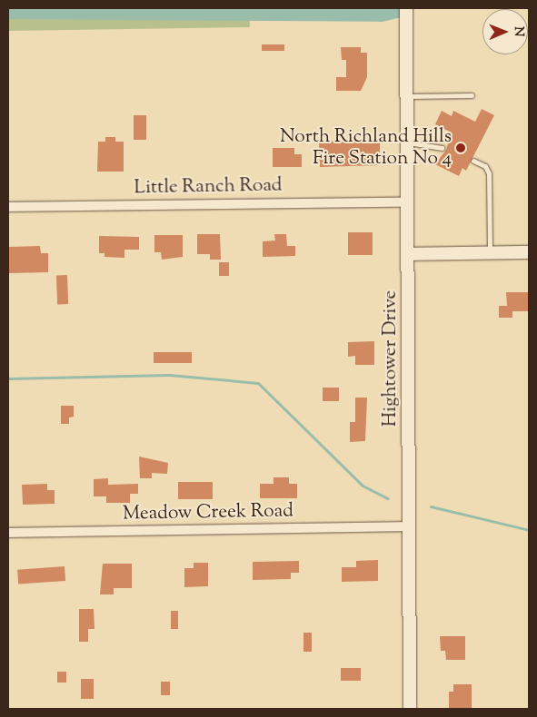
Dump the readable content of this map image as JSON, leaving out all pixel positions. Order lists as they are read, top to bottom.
{
  "streets": {
    "street": ["Little Ranch Road", "Hightower Drive", "Meadow Creek Road"]
  },
  "crossings": [
    ["Little Ranch Road", "Hightower Drive"],
    ["Hightower Drive", "Meadow Creek Road"]
  ],
  "places": ["North Richland Hills Fire Station No 4"],
  "north": "right"
}
